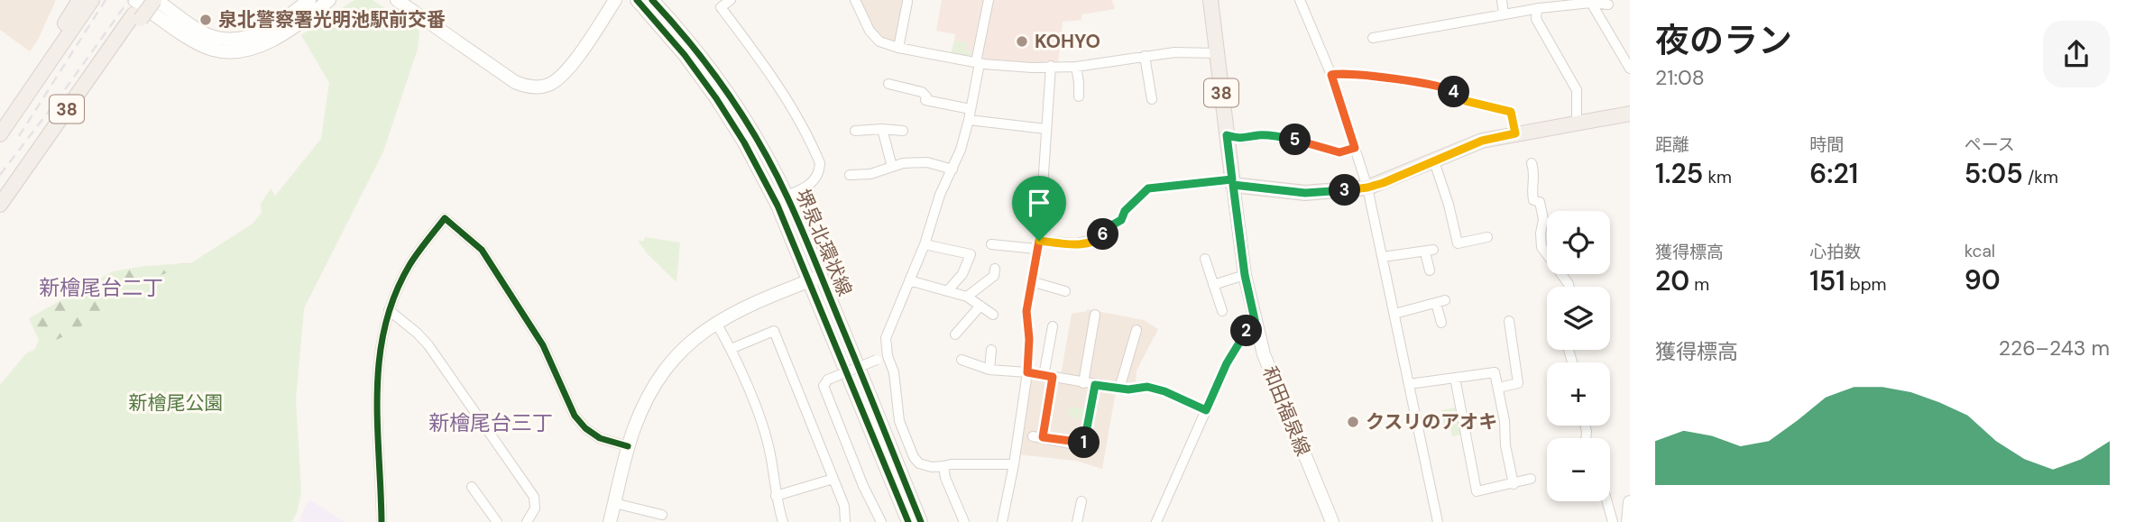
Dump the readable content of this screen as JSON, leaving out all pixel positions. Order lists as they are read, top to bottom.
{
  "streets": {
    "main road": ["38", "堺泉北環状線", "和田福泉線"]
  },
  "crossings": [
    ["38", "和田福泉線"]
  ],
  "districts": ["新檜尾台二丁", "新檜尾台三丁"],
  "parks": ["新檜尾公園"],
  "places": ["泉北警察署光明池駅前交番", "KOHYO", "クスリのアオキ"],
  "page": {
    "heading": ["夜のラン", "21:08"],
    "pins": [
      "4",
      "5",
      "3",
      "6",
      "2",
      "1"
    ],
    "stats": [
      ["距離", "1.25 km"],
      ["時間", "6:21"],
      ["ペース", "5:05 /km"],
      ["獲得標高", "20 m"],
      ["心拍数", "151 bpm"],
      ["kcal", "90"]
    ],
    "map_buttons": ["+", "−"],
    "chart": ["獲得標高", "226–243 m"]
  }
}
